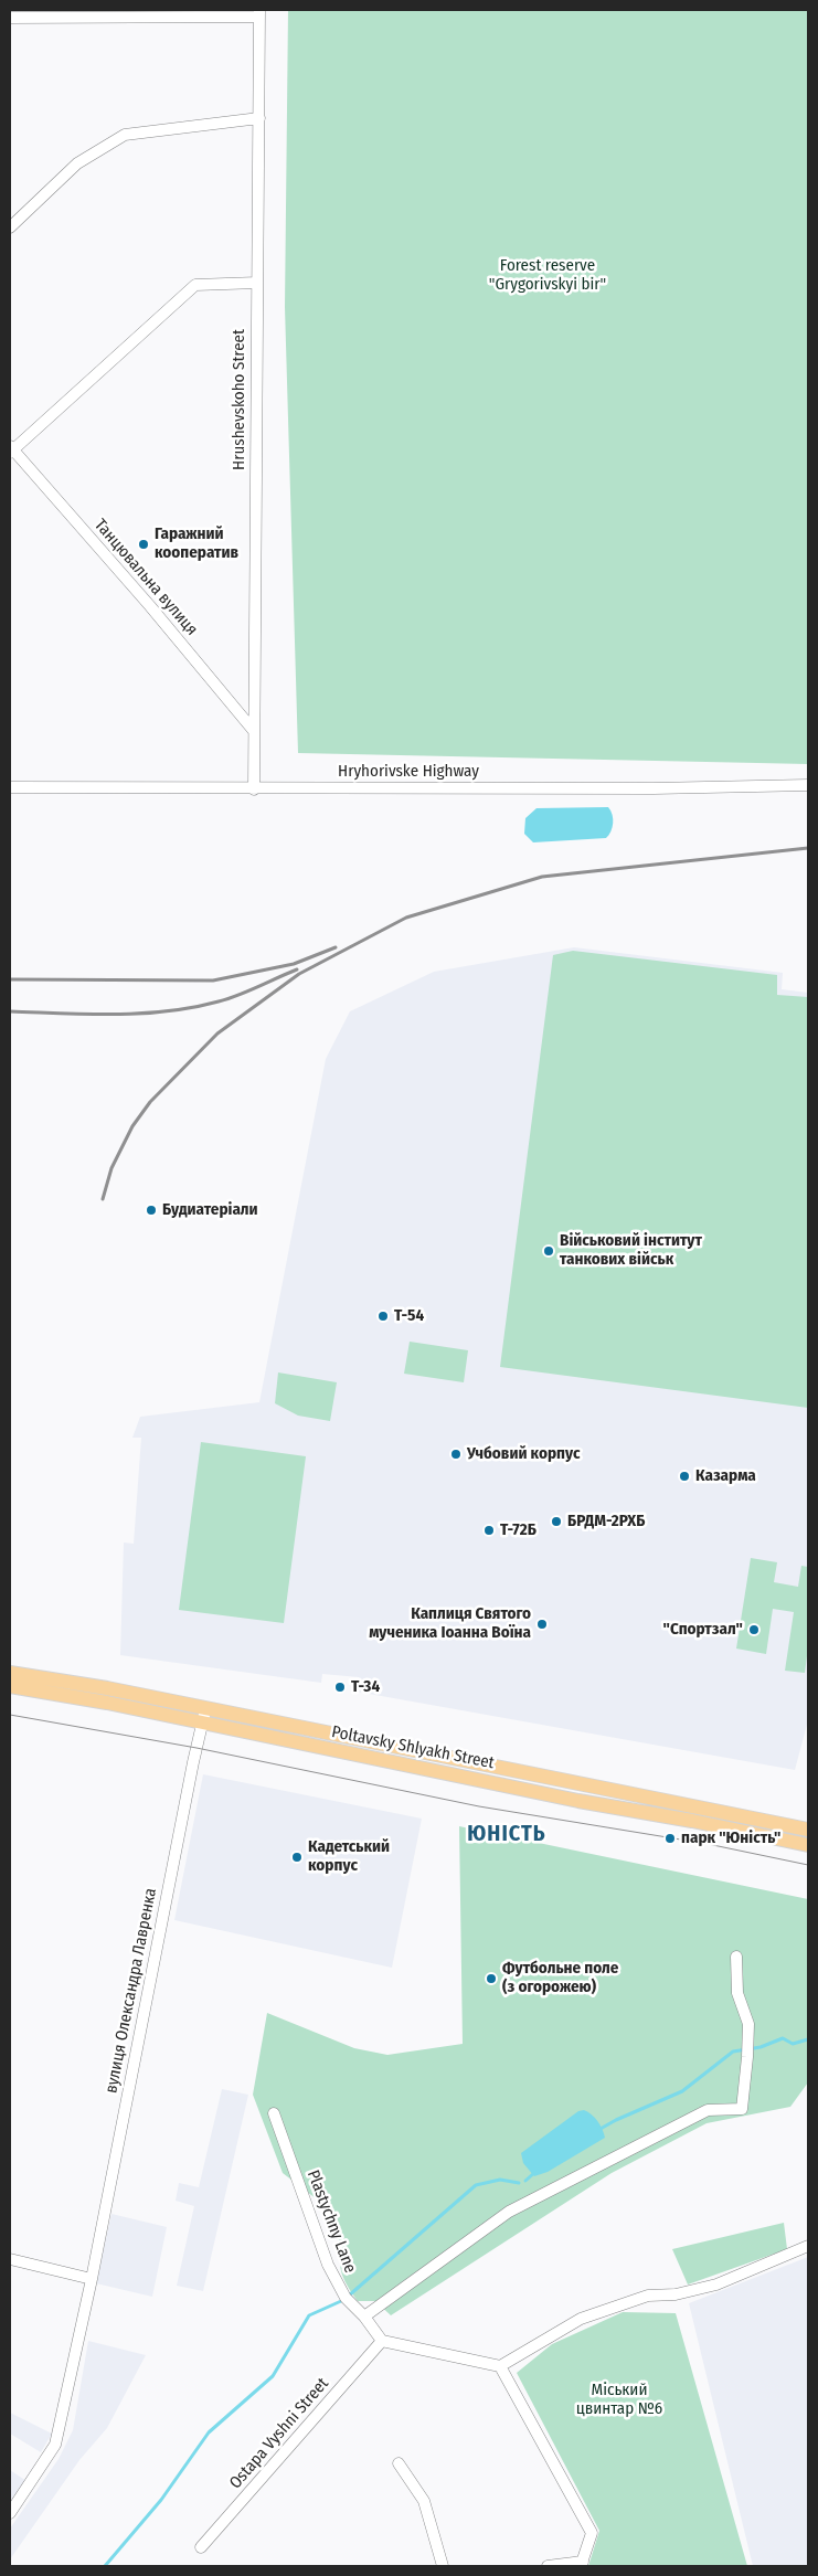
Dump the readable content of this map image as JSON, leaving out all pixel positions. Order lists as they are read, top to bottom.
{
  "streets": {
    "main road": ["Poltavsky Shlyakh Street"],
    "street": [
      "Hrushevskoho Street",
      "Танцювальна вулиця",
      "Hryhorivske Highway",
      "вулиця Олександра Лавренка",
      "Plastychny Lane",
      "Ostapa Vyshni Street"
    ]
  },
  "crossings": [
    ["Hrushevskoho Street", "Танцювальна вулиця"],
    ["Hrushevskoho Street", "Hryhorivske Highway"],
    ["Poltavsky Shlyakh Street", "вулиця Олександра Лавренка"],
    ["Plastychny Lane", "Ostapa Vyshni Street"]
  ],
  "districts": ["ЮНІСТЬ"],
  "parks": ["Forest reserve \"Grygorivskyi bir\"", "Міський цвинтар №6"],
  "places": [
    "Гаражний кооператив",
    "Будиатеріали",
    "Військовий інститут танкових військ",
    "Т-54",
    "Учбовий корпус",
    "Казарма",
    "БРДМ-2РХБ",
    "Т-72Б",
    "Каплиця Святого мученика Іоанна Воїна",
    "\"Спортзал\"",
    "T-34",
    "парк \"Юність\"",
    "Кадетський корпус",
    "Футбольне поле (з огорожею)"
  ]
}
